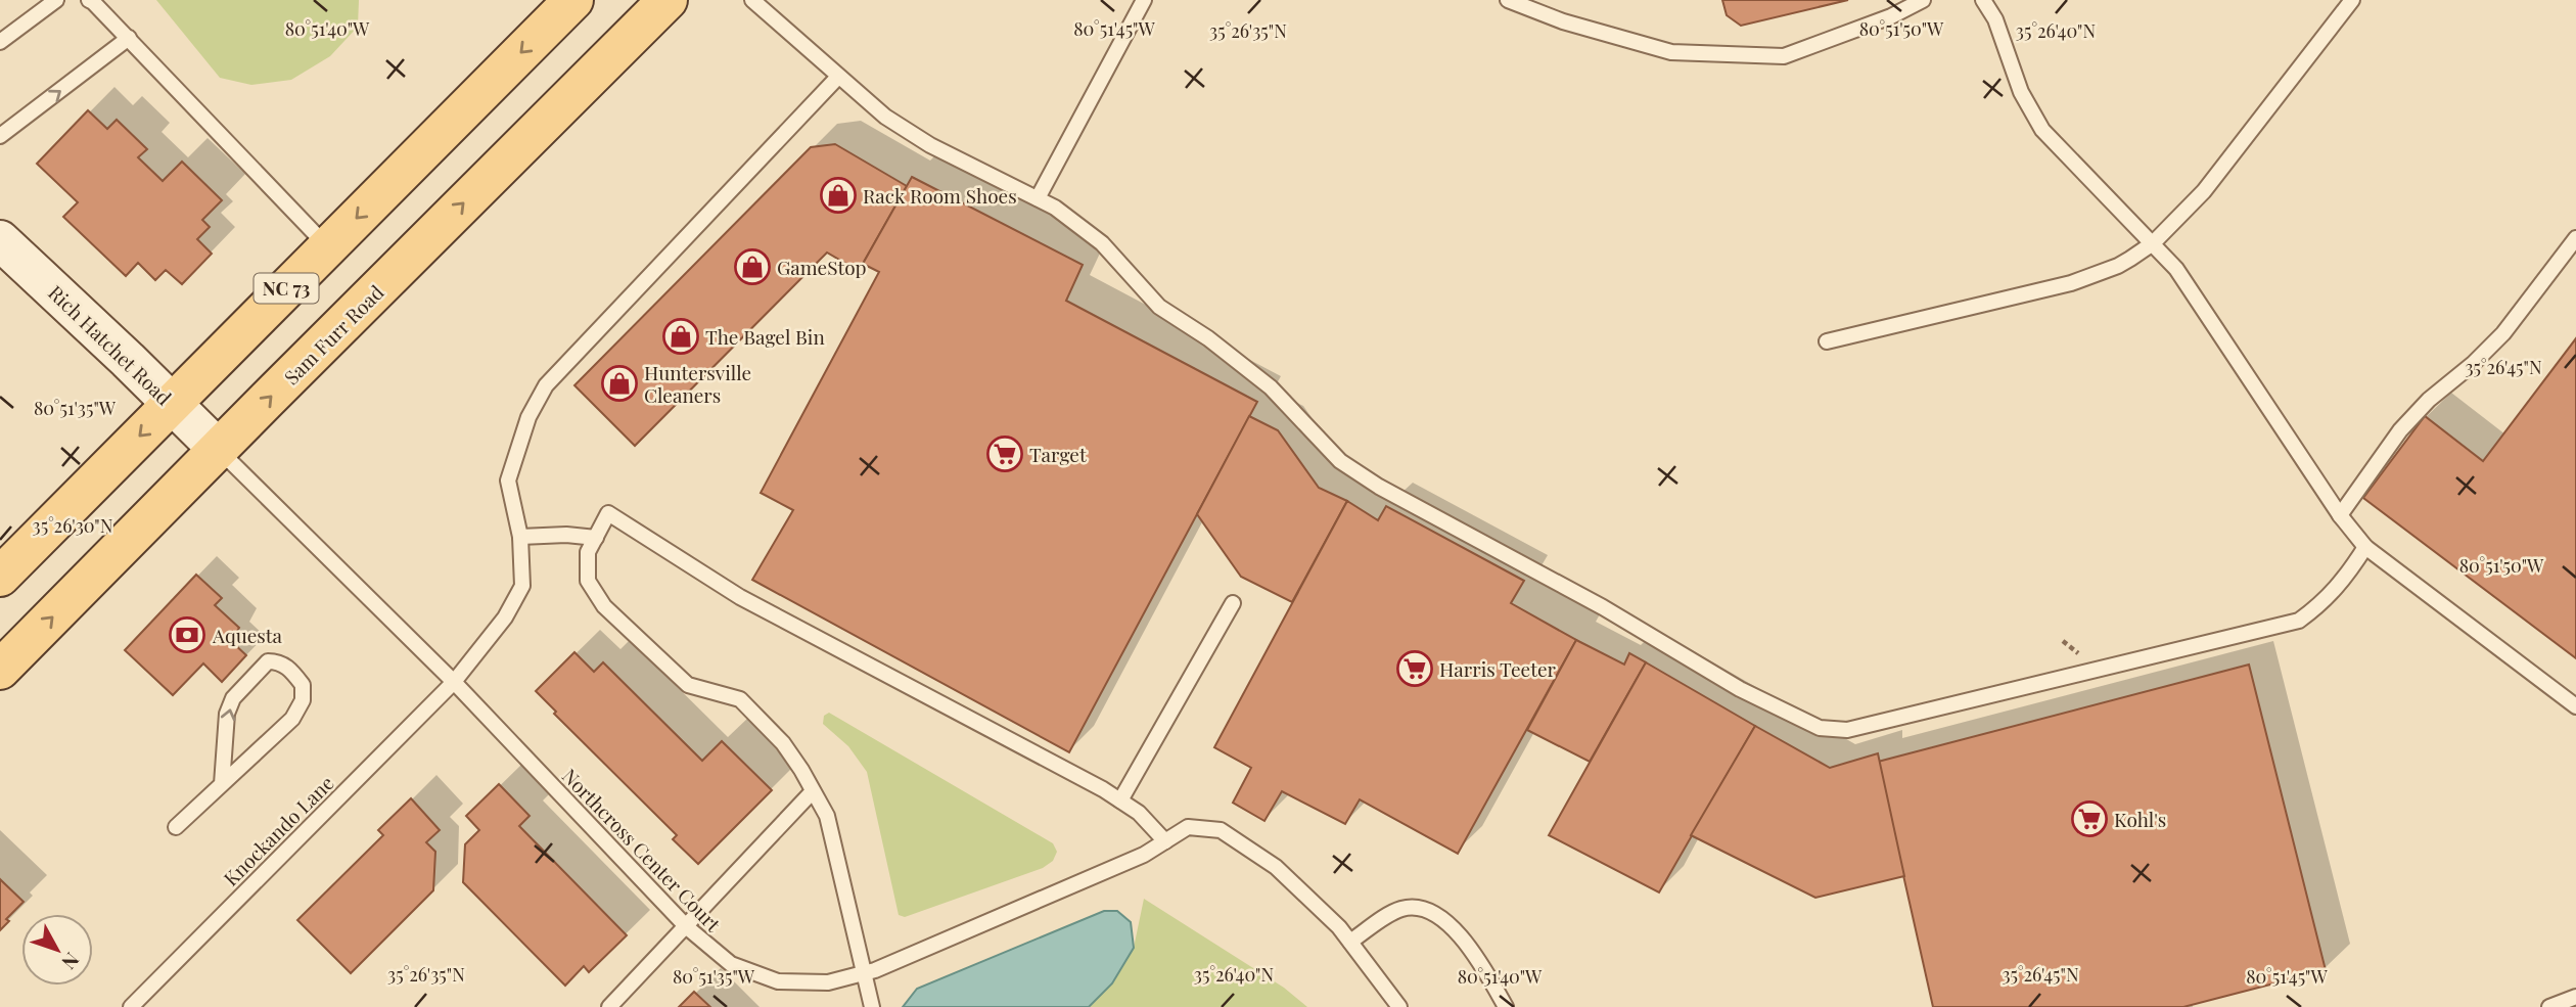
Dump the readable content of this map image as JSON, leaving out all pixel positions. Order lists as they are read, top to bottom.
{
  "streets": {
    "main road": ["NC 73", "Sam Furr Road"],
    "street": ["Rich Hatchet Road"],
    "lane": ["Knockando Lane", "Northcross Center Court"]
  },
  "crossings": [
    ["NC 73", "Rich Hatchet Road"],
    ["Sam Furr Road", "Rich Hatchet Road"],
    ["Sam Furr Road", "Northcross Center Court"],
    ["Rich Hatchet Road", "Northcross Center Court"],
    ["Knockando Lane", "Northcross Center Court"]
  ],
  "places": {
    "shop": [
      "Rack Room Shoes",
      "GameStop",
      "The Bagel Bin",
      "Huntersville Cleaners"
    ],
    "supermarket": ["Target", "Harris Teeter", "Kohl's"],
    "bank": ["Aquesta"]
  },
  "north": "bottom right",
  "coordinates": [
    "80°51'40\"W",
    "80°51'45\"W",
    "80°51'50\"W",
    "35°26'35\"N",
    "35°26'40\"N",
    "35°26'45\"N",
    "80°51'35\"W",
    "35°26'30\"N"
  ]
}
